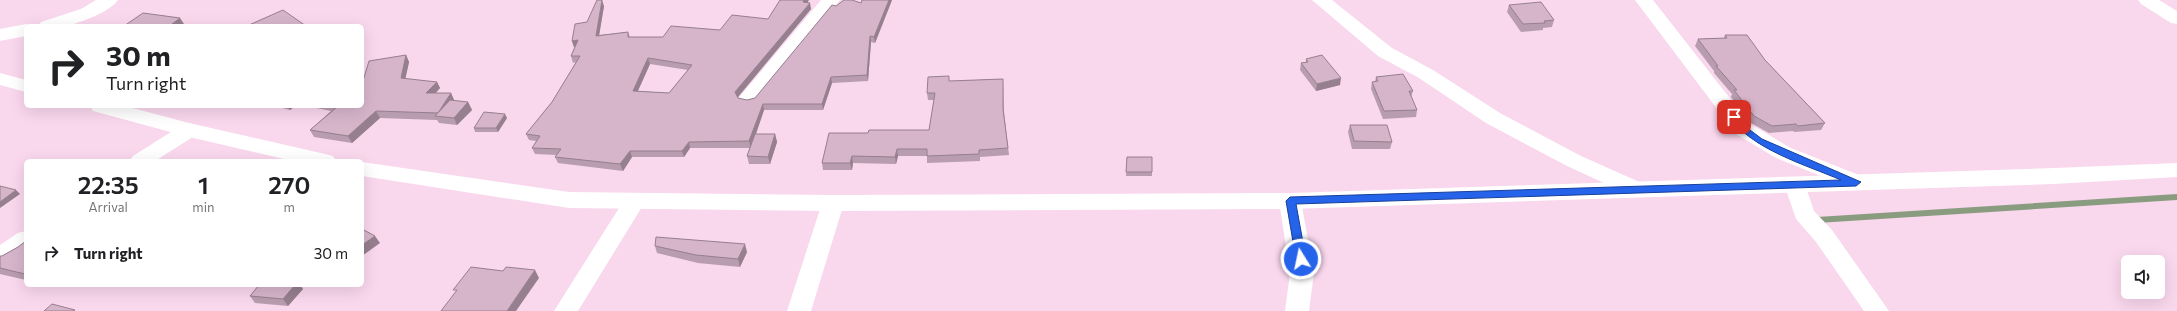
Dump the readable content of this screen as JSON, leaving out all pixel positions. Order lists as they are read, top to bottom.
{
  "page": {
    "turn": ["30 m", "Turn right"],
    "eta": [
      "22:35",
      "Arrival",
      "1",
      "min",
      "270",
      "m"
    ],
    "list": [
      {
        "name": "Turn right",
        "value": "30 m"
      }
    ]
  }
}
